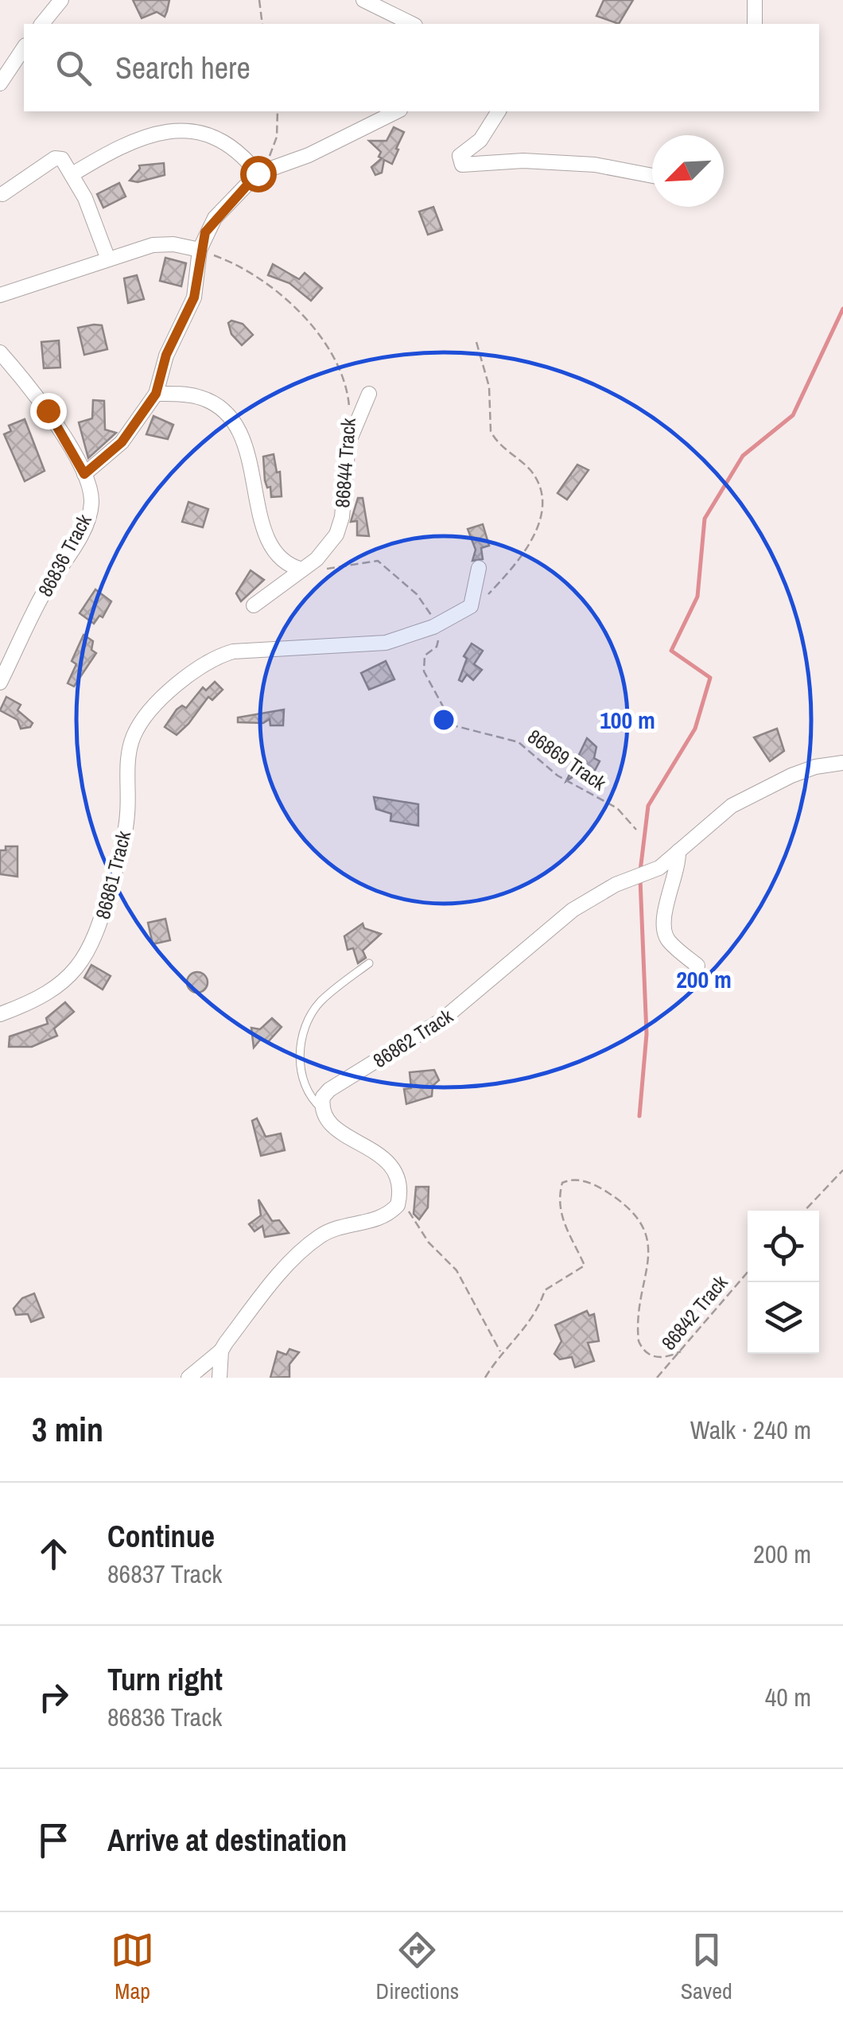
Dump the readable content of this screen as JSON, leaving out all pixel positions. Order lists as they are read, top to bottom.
{
  "streets": {
    "street": [
      "86844 Track",
      "86836 Track",
      "86861 Track",
      "86862 Track"
    ],
    "path": ["86869 Track", "86842 Track"]
  },
  "crossings": [
    ["86869 Track", "86861 Track"]
  ],
  "north": "bottom left",
  "page": {
    "search": "Search here",
    "heading": ["3 min", "Walk · 240 m"],
    "list": [
      ["Continue", "86837 Track", "200 m"],
      ["Turn right", "86836 Track", "40 m"],
      "Arrive at destination"
    ],
    "nav": ["Map", "Directions", "Saved"]
  },
  "rings": ["100 m", "200 m"]
}
